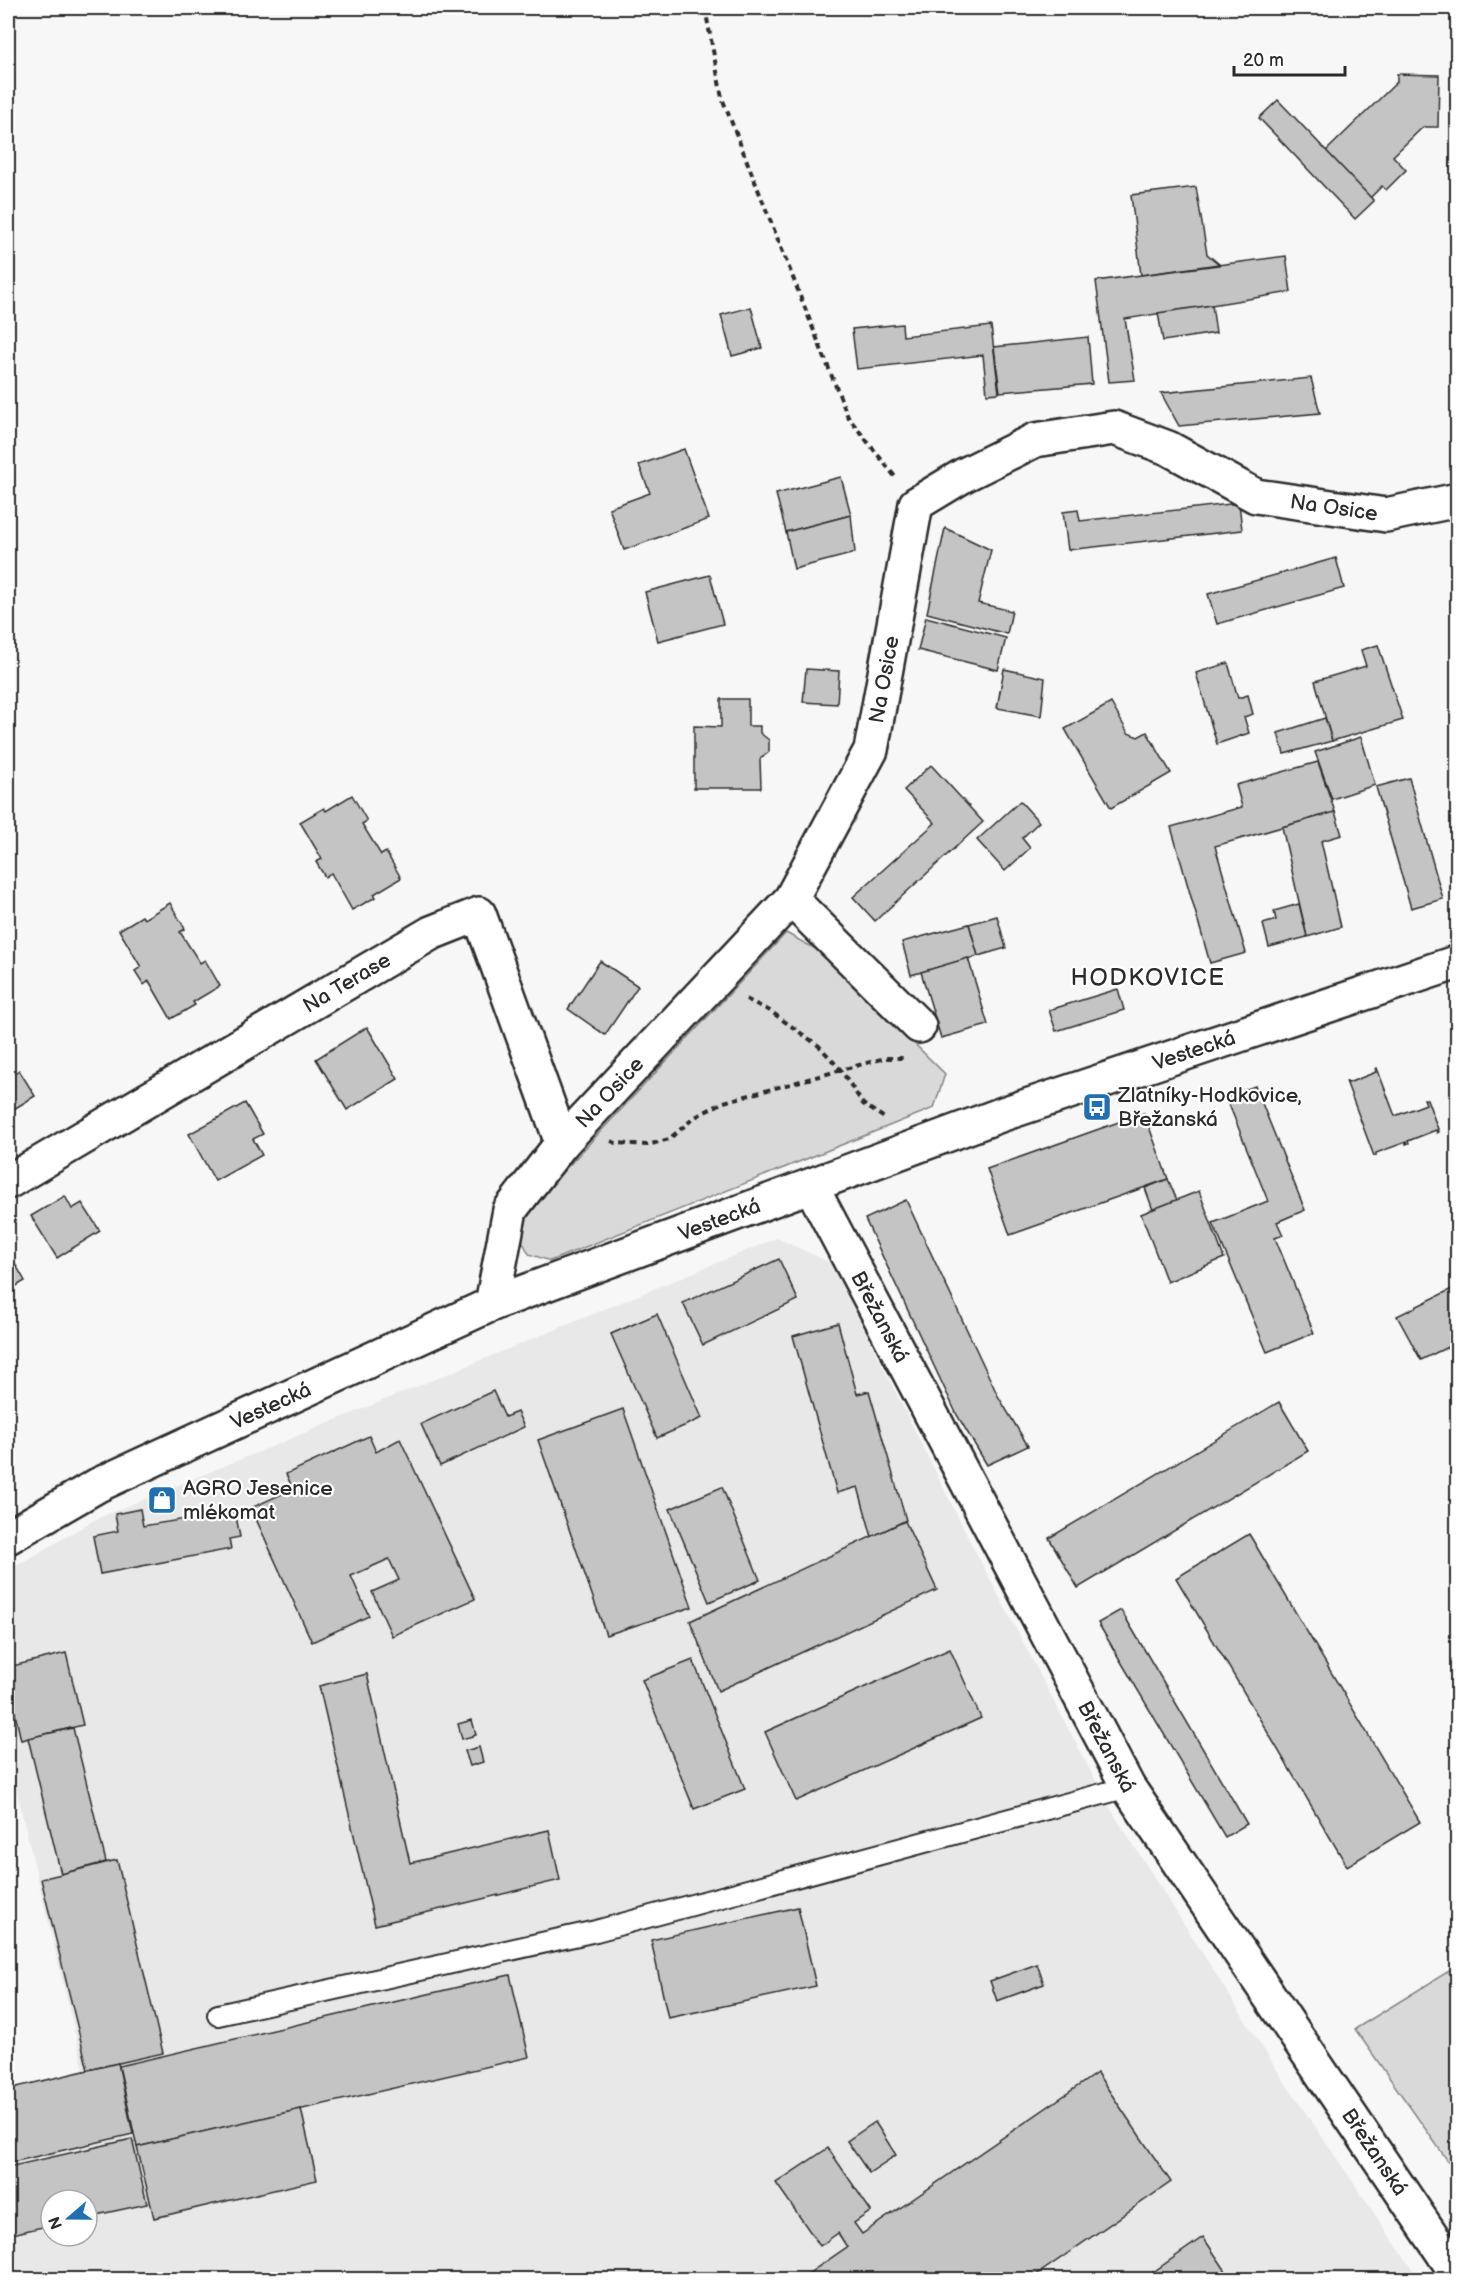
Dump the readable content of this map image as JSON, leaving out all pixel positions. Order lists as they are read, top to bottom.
{
  "streets": {
    "street": [
      "Na Osice",
      "Na Terase",
      "Vestecká",
      "Břežanská"
    ]
  },
  "crossings": [
    ["Na Osice", "Na Terase"],
    ["Na Osice", "Vestecká"],
    ["Vestecká", "Břežanská"]
  ],
  "districts": ["HODKOVICE"],
  "places": {
    "bus stop": ["Zlatníky-Hodkovice, Břežanská"],
    "shop": ["AGRO Jesenice mlékomat"]
  },
  "scale_bar": "20 m",
  "north": "left"
}
